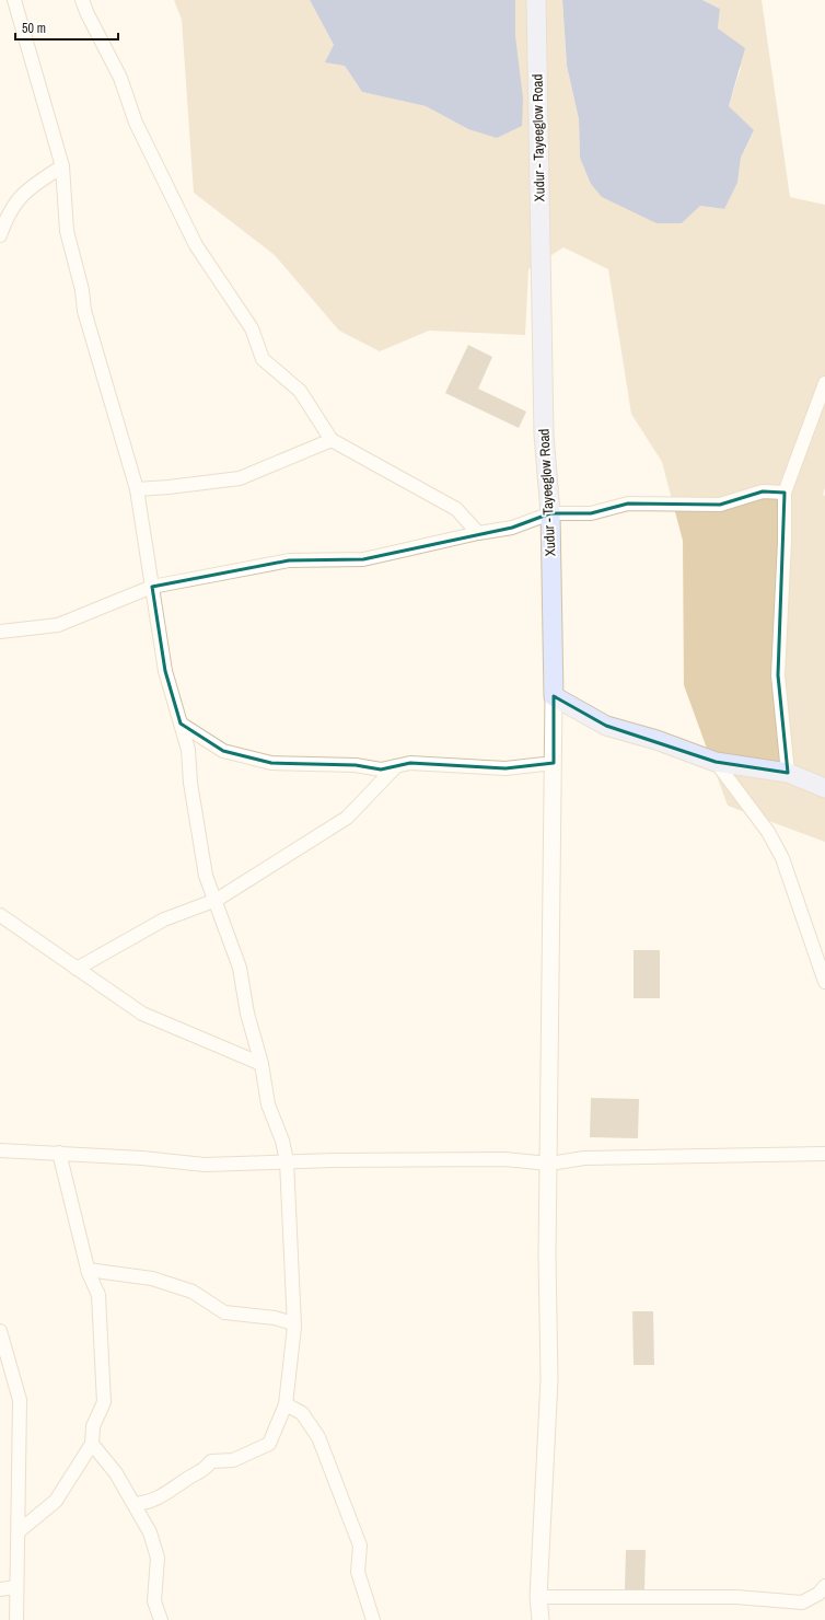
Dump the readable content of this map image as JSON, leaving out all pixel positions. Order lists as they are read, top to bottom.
{
  "streets": {
    "main road": ["Xudur - Tayeeglow Road"]
  },
  "scale_bar": "50 m"
}
